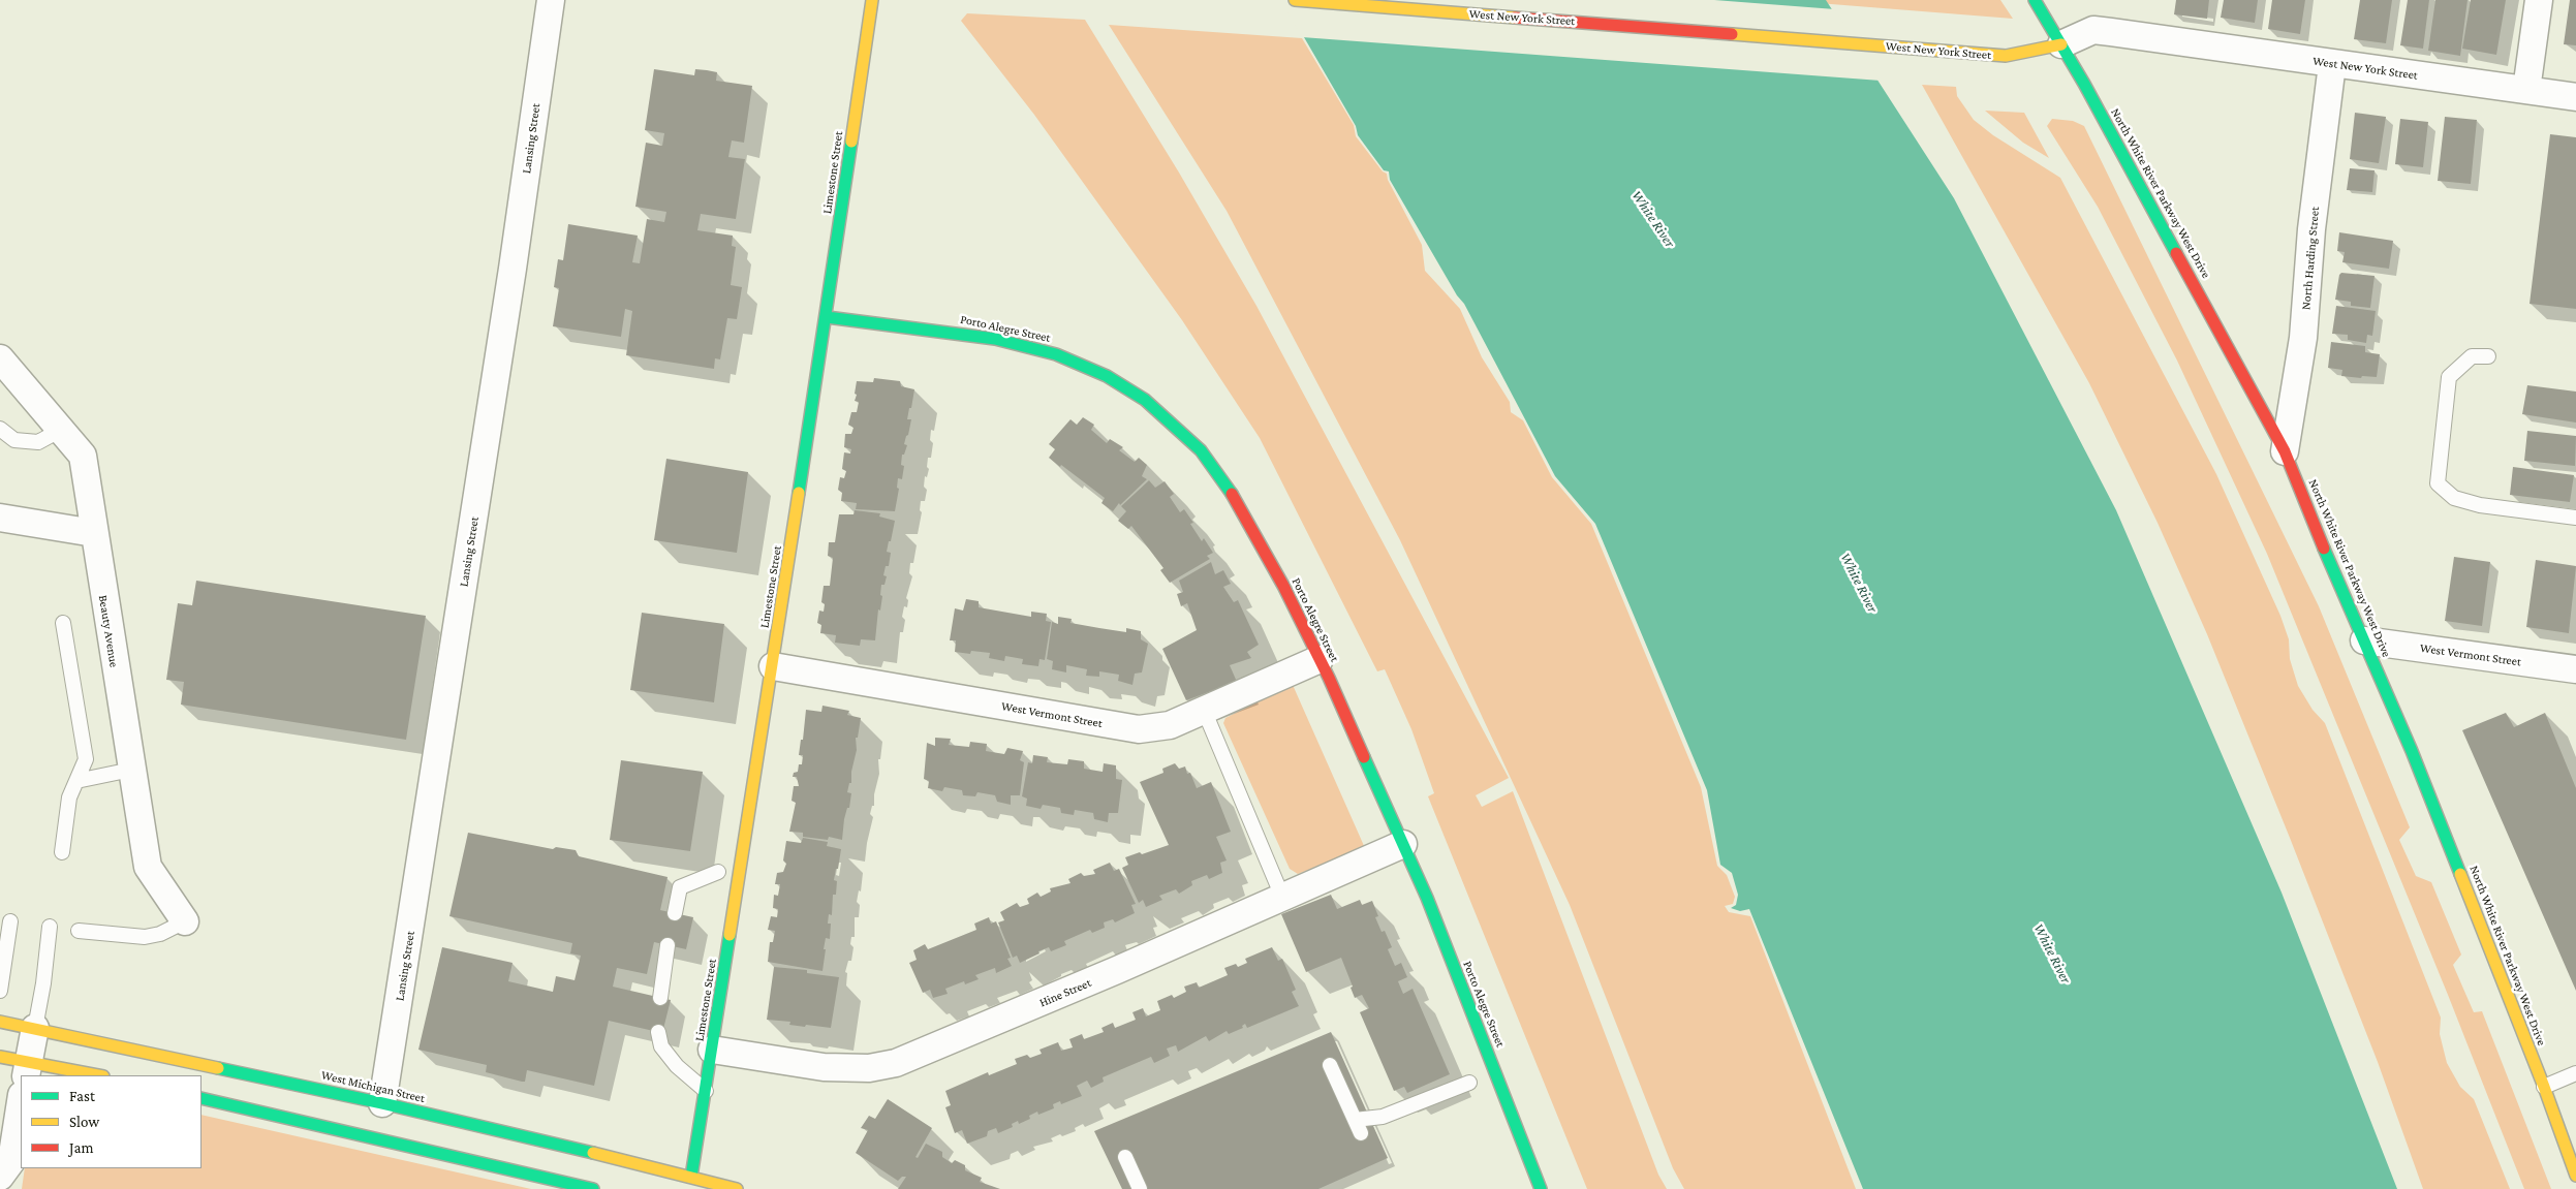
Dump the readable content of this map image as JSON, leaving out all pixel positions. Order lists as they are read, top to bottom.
{
  "streets": {
    "main road": [
      "West New York Street",
      "Limestone Street",
      "North White River Parkway West Drive",
      "Porto Alegre Street",
      "West Michigan Street"
    ],
    "street": [
      "Lansing Street",
      "North Harding Street",
      "Beauty Avenue",
      "West Vermont Street",
      "Hine Street"
    ]
  },
  "crossings": [
    ["West New York Street", "North White River Parkway West Drive"],
    ["West New York Street", "North Harding Street"],
    ["Lansing Street", "West Michigan Street"],
    ["Limestone Street", "Porto Alegre Street"],
    ["Limestone Street", "West Vermont Street"],
    ["Limestone Street", "Hine Street"],
    ["Limestone Street", "West Michigan Street"],
    ["North White River Parkway West Drive", "North Harding Street"],
    ["North White River Parkway West Drive", "West Vermont Street"],
    ["Porto Alegre Street", "West Vermont Street"],
    ["Porto Alegre Street", "Hine Street"]
  ],
  "water": ["White River"],
  "legend": ["Fast", "Slow", "Jam"]
}
